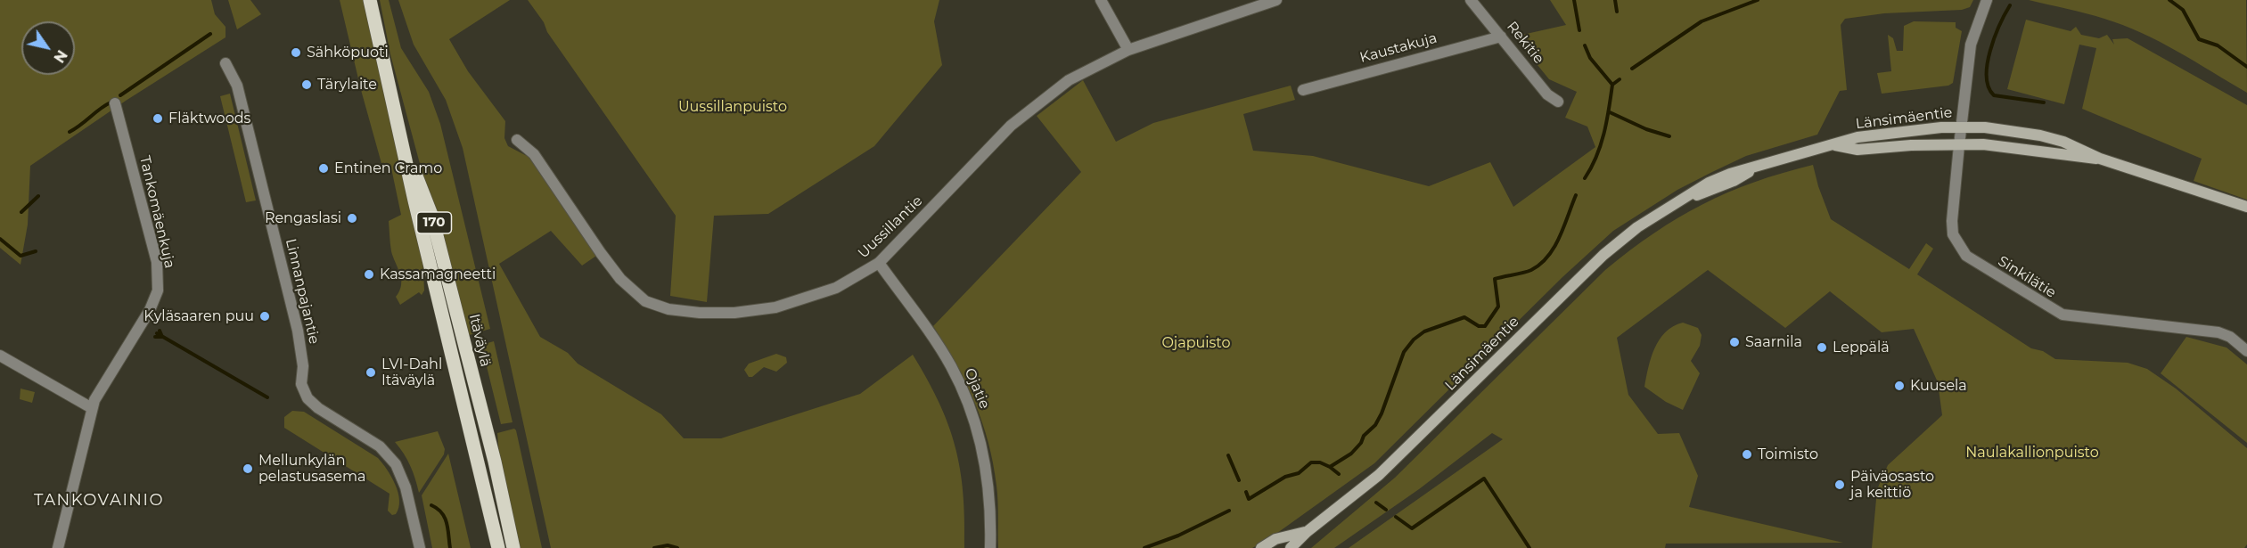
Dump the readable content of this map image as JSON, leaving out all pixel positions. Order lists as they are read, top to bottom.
{
  "streets": {
    "main road": ["Länsimäentie", "170", "Itäväylä"],
    "street": [
      "Rekitie",
      "Kaustakuja",
      "Tankomäenkuja",
      "Uussillantie",
      "Sinkilätie",
      "Linnanpajantie",
      "Ojatie"
    ]
  },
  "crossings": [
    ["Rekitie", "Kaustakuja"],
    ["Länsimäentie", "Sinkilätie"],
    ["Uussillantie", "Ojatie"]
  ],
  "districts": ["TANKOVAINIO"],
  "parks": ["Uussillanpuisto", "Ojapuisto", "Naulakallionpuisto"],
  "places": [
    "Sähköpuoti",
    "Tärylaite",
    "Fläktwoods",
    "Entinen Cramo",
    "Rengaslasi",
    "Kassamagneetti",
    "Kyläsaaren puu",
    "Saarnila",
    "Leppälä",
    "LVI-Dahl Itäväylä",
    "Kuusela",
    "Toimisto",
    "Mellunkylän pelastusasema",
    "Päiväosasto ja keittiö"
  ],
  "north": "bottom right"
}
